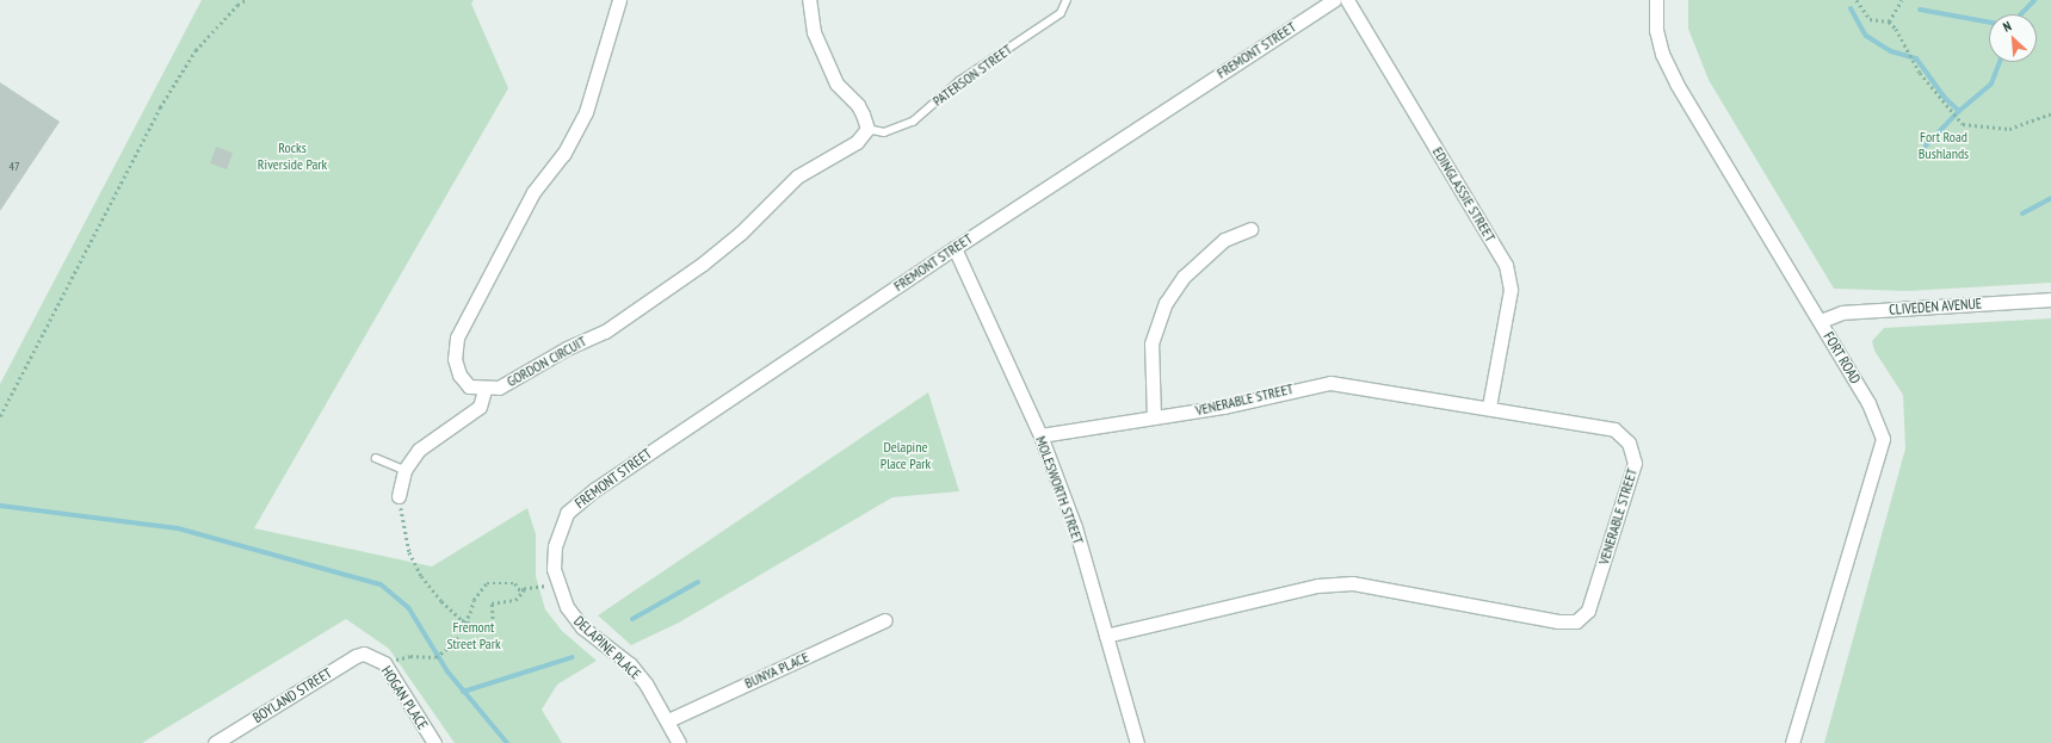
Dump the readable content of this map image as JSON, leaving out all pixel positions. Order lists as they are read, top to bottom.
{
  "streets": {
    "street": [
      "FREMONT STREET",
      "EDINGLASSIE STREET",
      "CLIVEDEN AVENUE",
      "FORT ROAD",
      "GORDON CIRCUIT",
      "VENERABLE STREET",
      "MOLESWORTH STREET",
      "DELAPINE PLACE",
      "BUNYA PLACE",
      "BOYLAND STREET",
      "HOGAN PLACE"
    ],
    "lane": ["PATERSON STREET"]
  },
  "crossings": [
    ["FREMONT STREET", "MOLESWORTH STREET"],
    ["FREMONT STREET", "DELAPINE PLACE"],
    ["PATERSON STREET", "GORDON CIRCUIT"],
    ["EDINGLASSIE STREET", "VENERABLE STREET"],
    ["CLIVEDEN AVENUE", "FORT ROAD"],
    ["VENERABLE STREET", "MOLESWORTH STREET"],
    ["DELAPINE PLACE", "BUNYA PLACE"],
    ["BOYLAND STREET", "HOGAN PLACE"]
  ],
  "parks": [
    "Fort Road Bushlands",
    "Rocks Riverside Park",
    "Delapine Place Park",
    "Fremont Street Park"
  ],
  "house_numbers": ["47"],
  "north": "top left"
}
